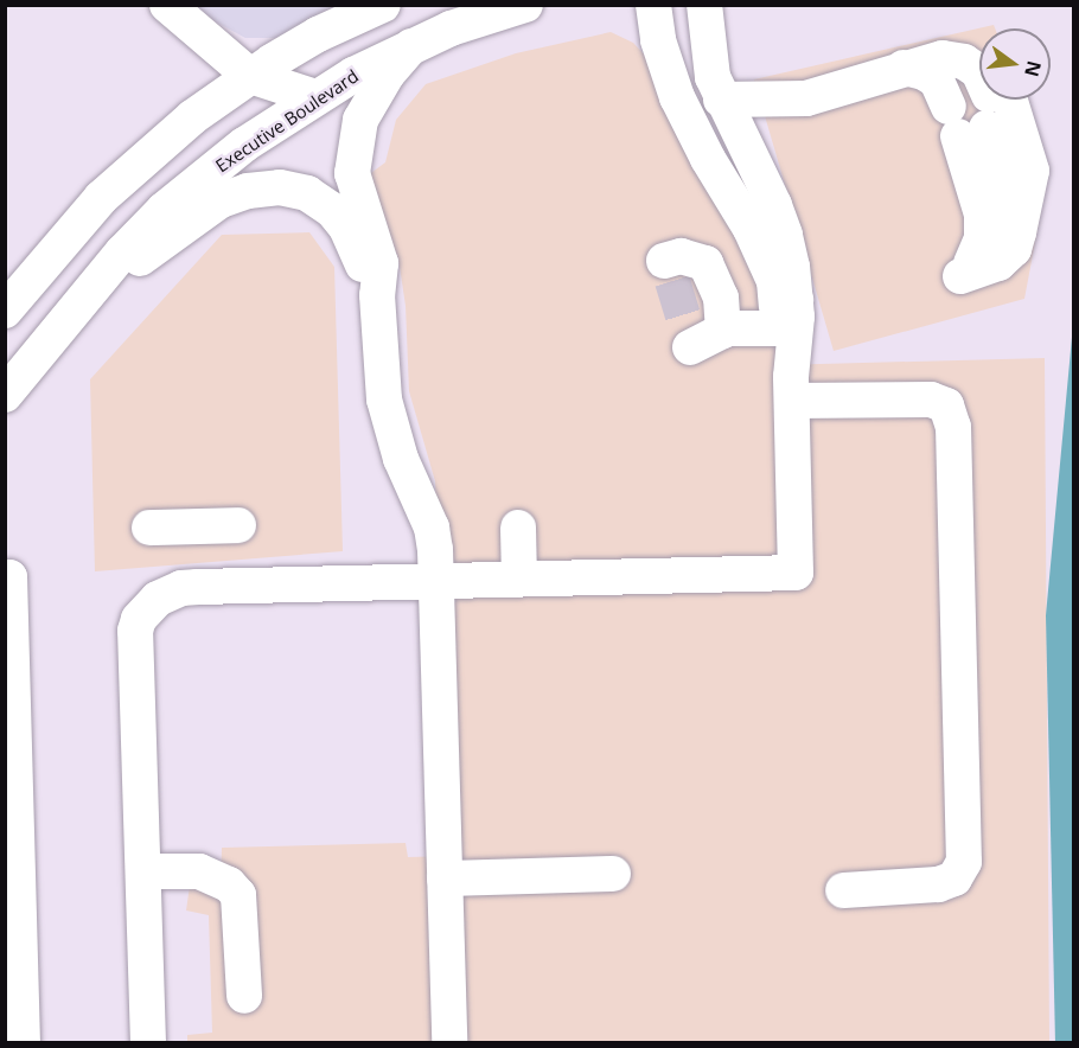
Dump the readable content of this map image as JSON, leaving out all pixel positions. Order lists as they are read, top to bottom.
{
  "streets": {
    "street": ["Executive Boulevard"]
  },
  "north": "right"
}
